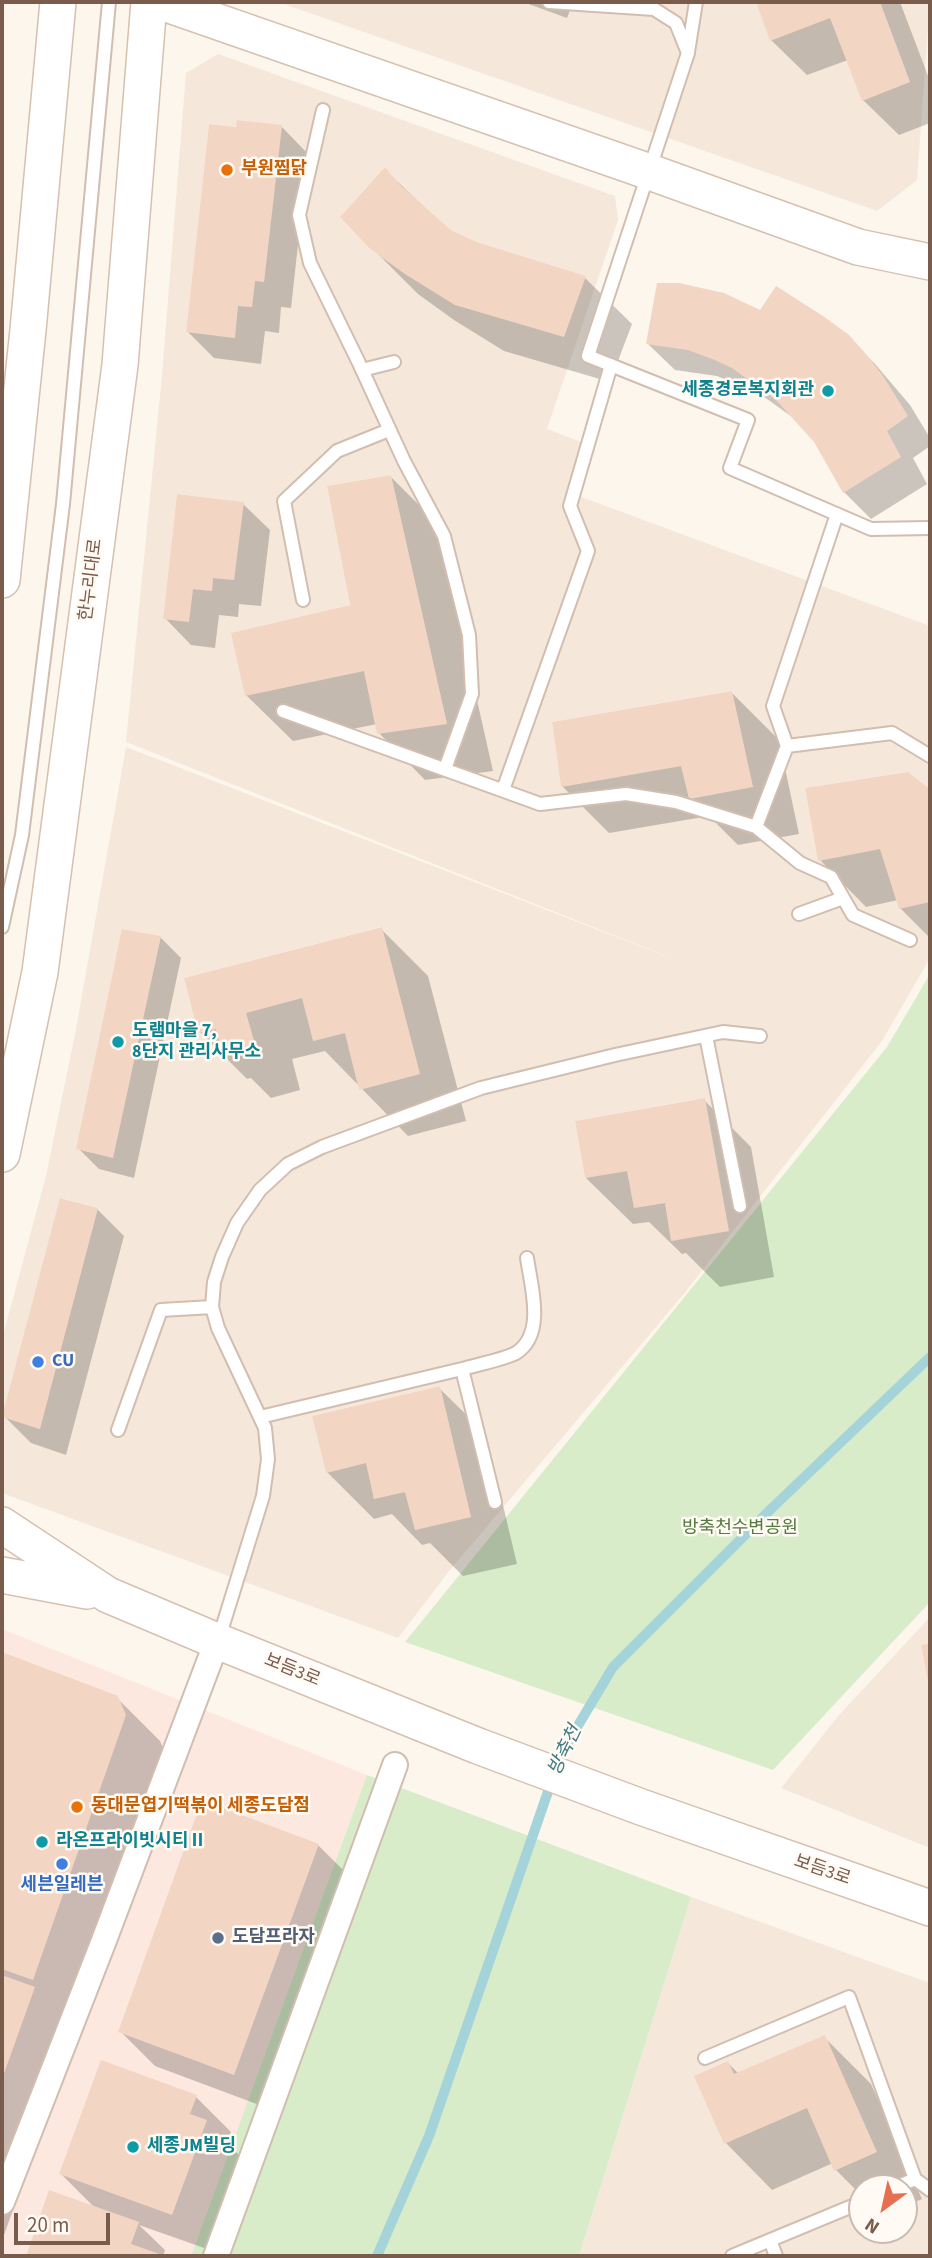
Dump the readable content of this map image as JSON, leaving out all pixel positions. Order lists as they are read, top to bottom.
{
  "streets": {
    "street": ["한누리대로", "보듬3로"]
  },
  "water": ["방축천"],
  "parks": ["방축천수변공원"],
  "places": [
    "부원찜닭",
    "세종경로복지회관",
    "도램마을 7, 8단지 관리사무소",
    "CU",
    "동대문엽기떡볶이 세종도담점",
    "라온프라이빗시티Ⅱ",
    "세븐일레븐",
    "도담프라자",
    "세종JM빌딩"
  ],
  "scale_bar": "20 m",
  "north": "bottom left"
}
